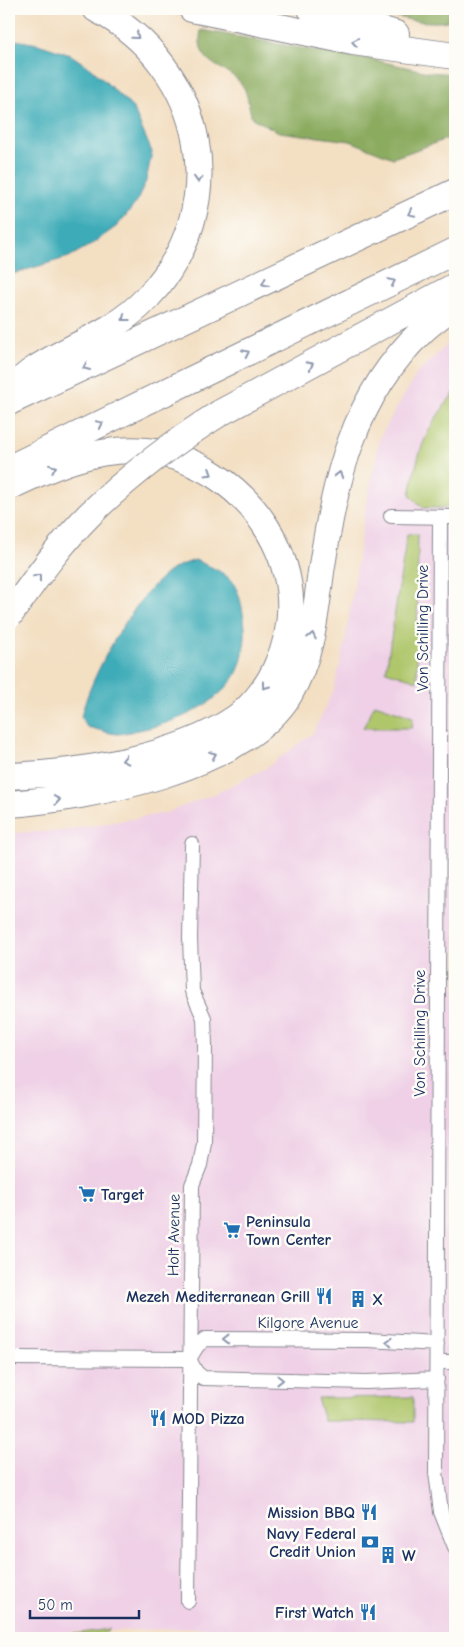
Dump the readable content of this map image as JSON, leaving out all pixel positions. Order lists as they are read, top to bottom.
{
  "streets": {
    "street": ["Von Schilling Drive", "Holt Avenue", "Kilgore Avenue"]
  },
  "crossings": [
    ["Von Schilling Drive", "Kilgore Avenue"],
    ["Holt Avenue", "Kilgore Avenue"]
  ],
  "places": {
    "supermarket": ["Target", "Peninsula Town Center"],
    "restaurant": [
      "Mezeh Mediterranean Grill",
      "MOD Pizza",
      "Mission BBQ",
      "First Watch"
    ],
    "building": ["X", "W"],
    "bank": ["Navy Federal Credit Union"]
  },
  "scale_bar": "50 m"
}
